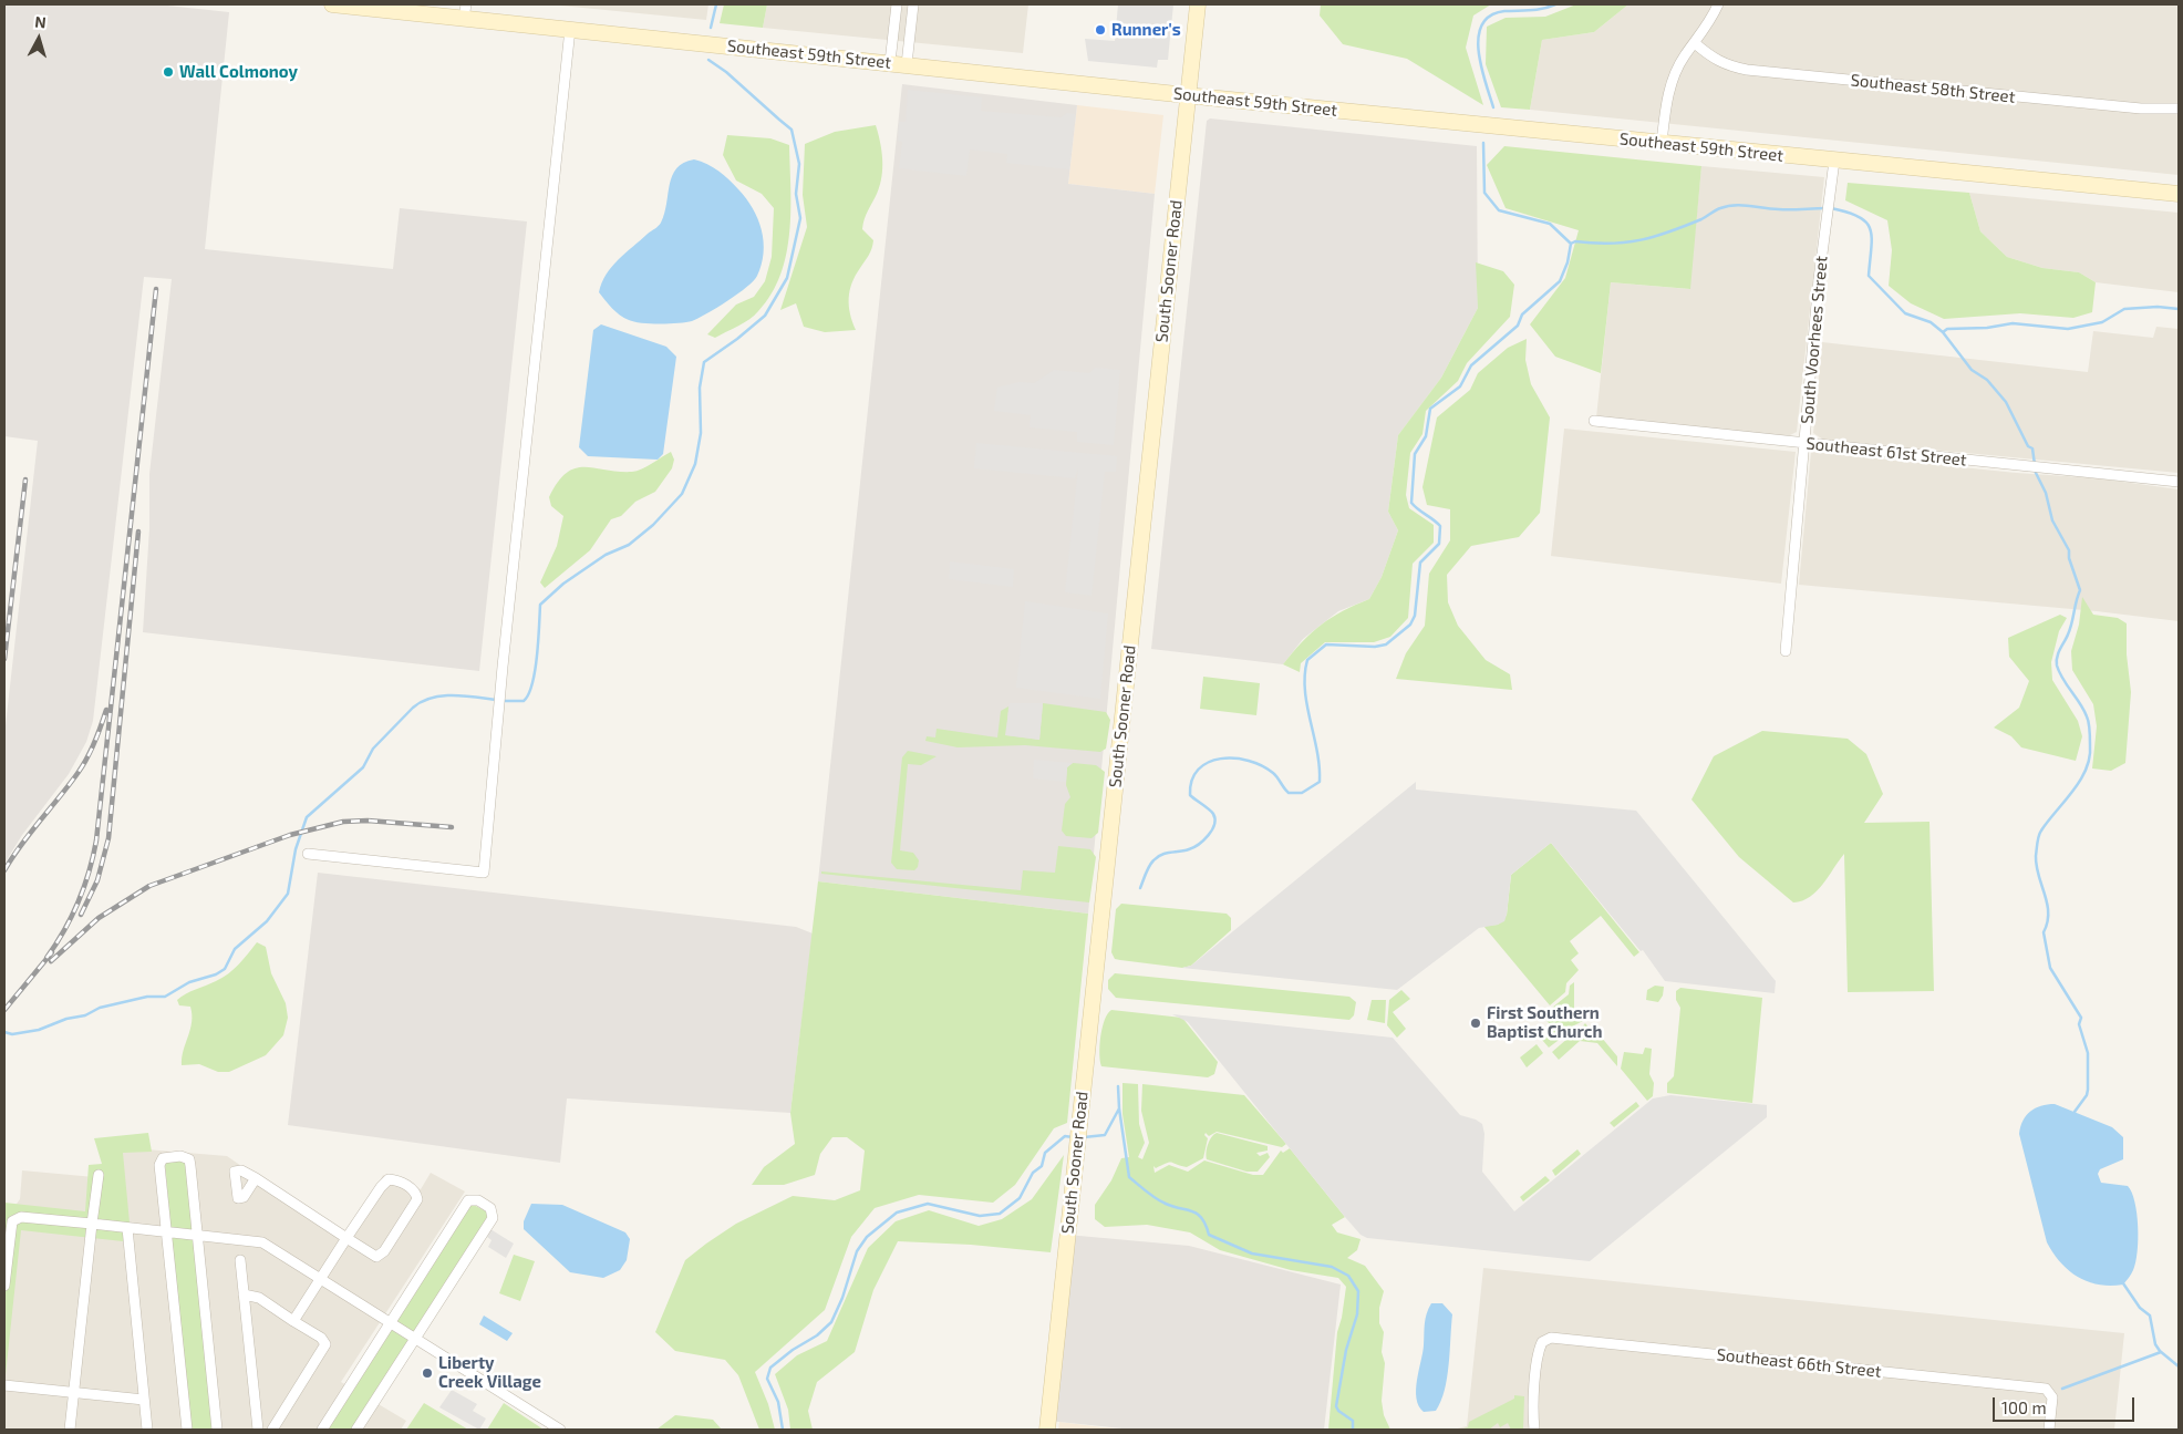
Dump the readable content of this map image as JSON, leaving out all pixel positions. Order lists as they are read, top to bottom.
{
  "streets": {
    "main road": ["Southeast 59th Street", "South Sooner Road"],
    "street": [
      "Southeast 58th Street",
      "South Voorhees Street",
      "Southeast 61st Street",
      "Southeast 66th Street"
    ]
  },
  "crossings": [
    ["Southeast 59th Street", "South Sooner Road"],
    ["Southeast 59th Street", "South Voorhees Street"],
    ["South Voorhees Street", "Southeast 61st Street"]
  ],
  "places": [
    "Runner's",
    "Wall Colmonoy",
    "First Southern Baptist Church",
    "Liberty Creek Village"
  ],
  "scale_bar": "100 m",
  "north": "top"
}
